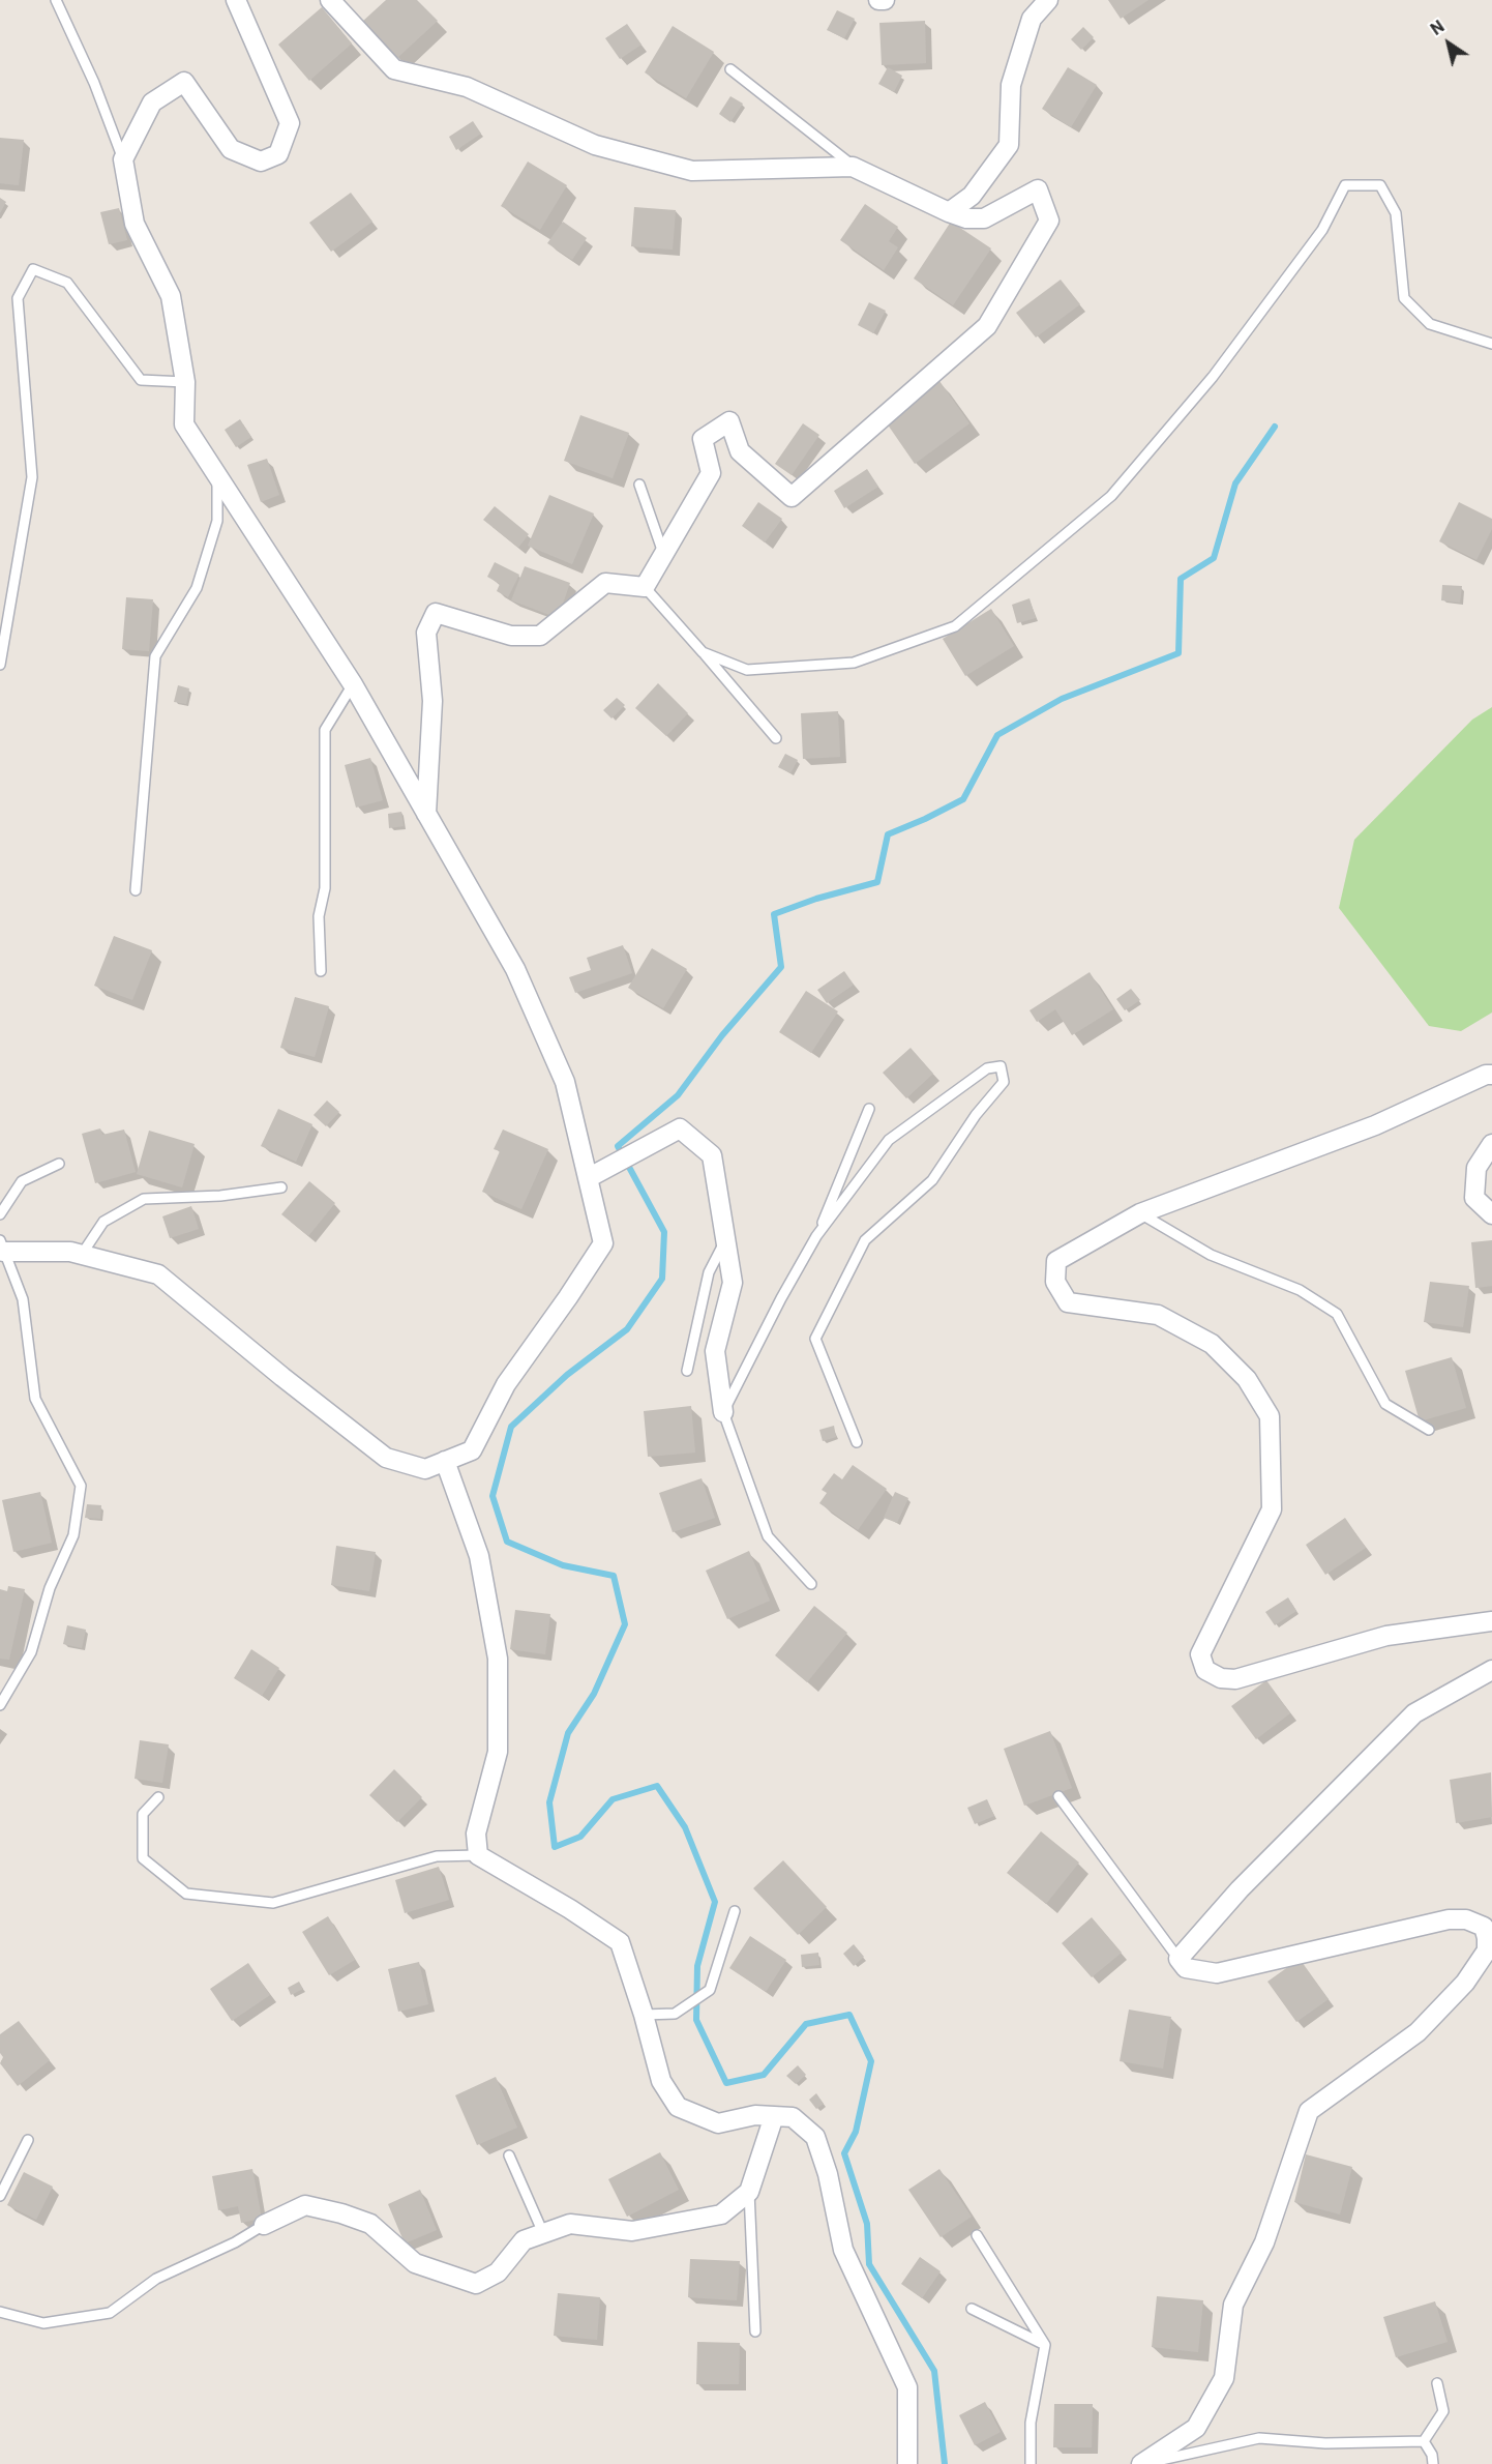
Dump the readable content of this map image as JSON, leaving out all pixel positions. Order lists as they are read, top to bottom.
{
  "north": "top left"
}
